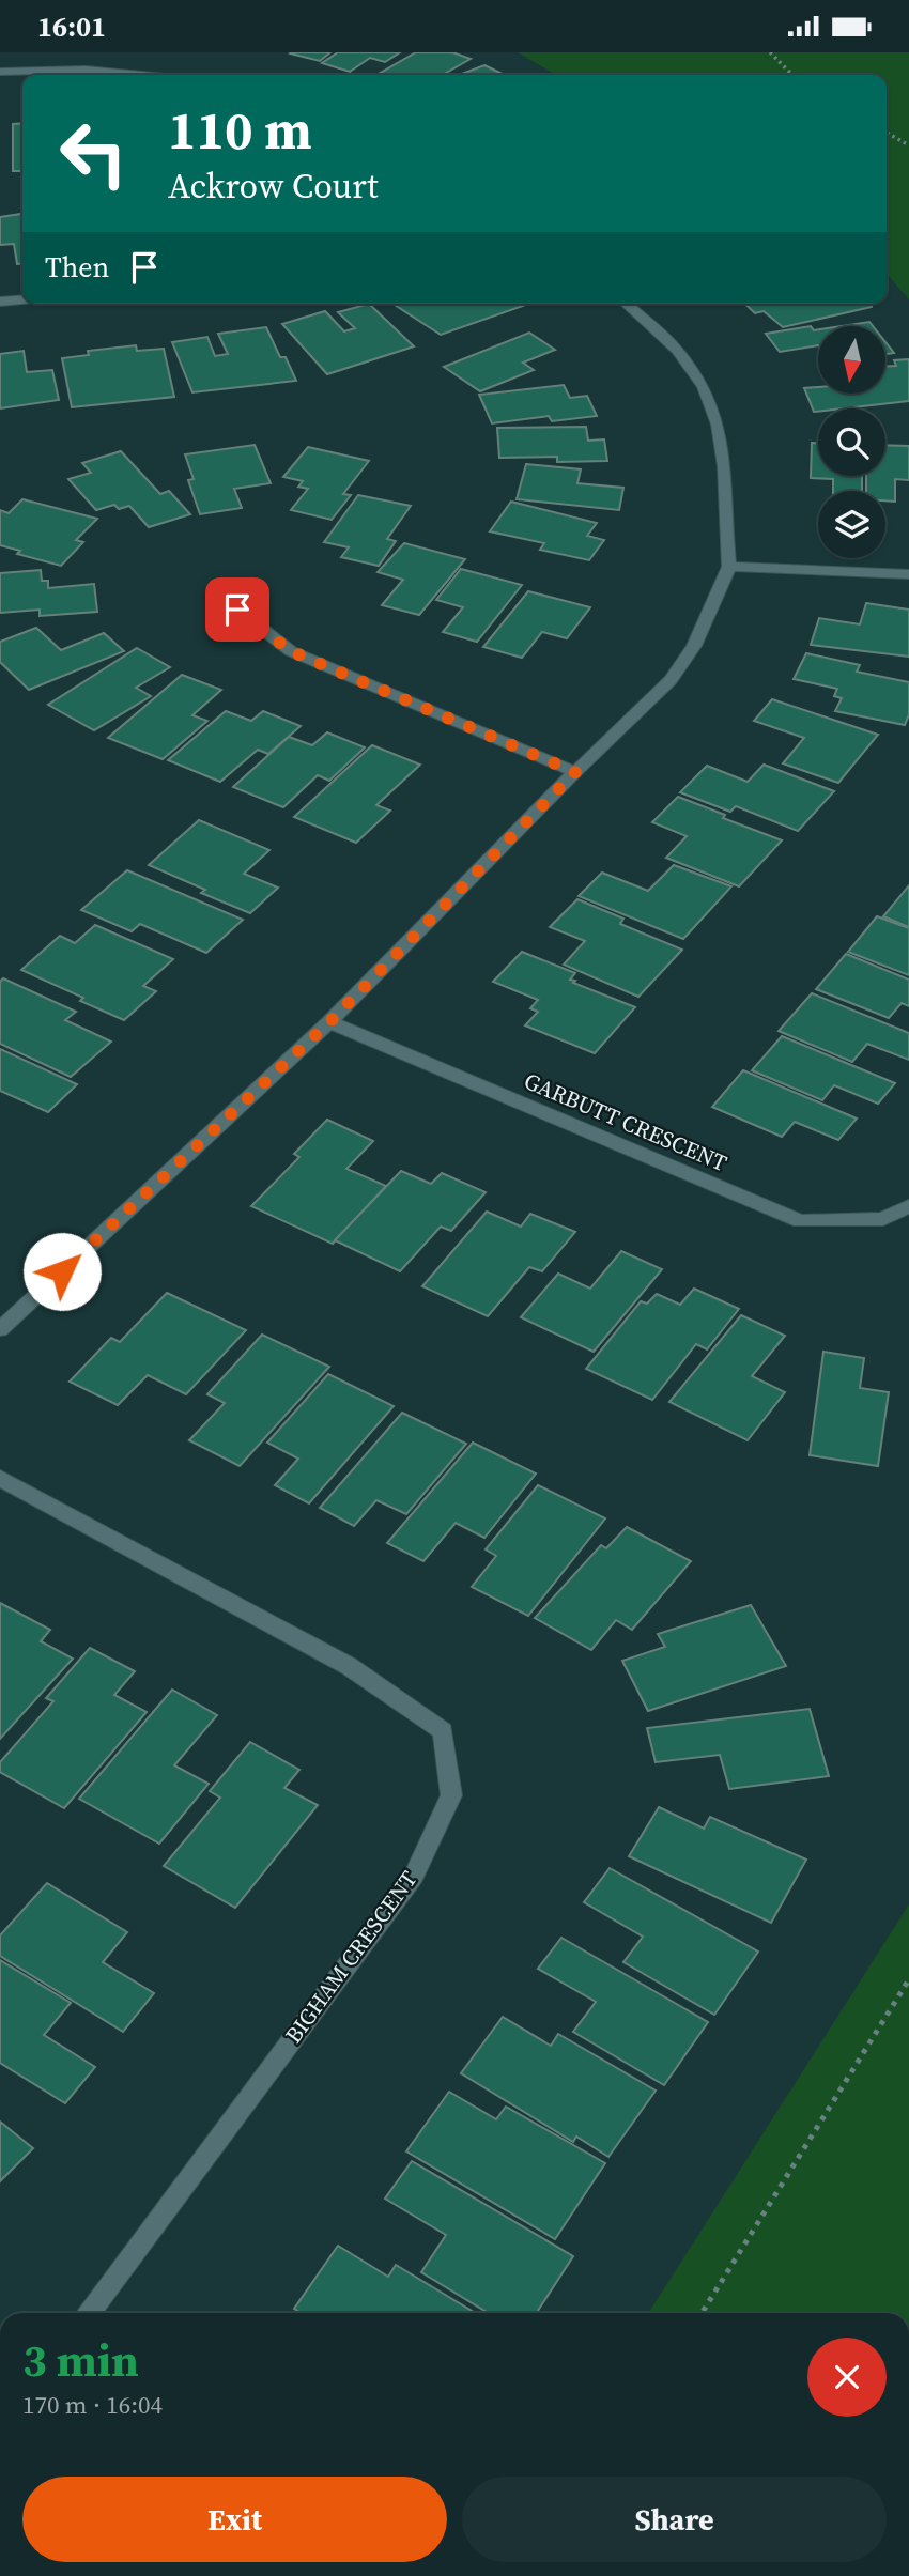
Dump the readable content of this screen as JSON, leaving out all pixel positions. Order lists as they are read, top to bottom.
{
  "streets": {
    "street": ["GARBUTT CRESCENT", "BIGHAM CRESCENT"]
  },
  "north": "bottom",
  "page": {
    "status": "16:01",
    "turn": ["110 m", "Ackrow Court"],
    "then": "Then",
    "heading": ["3 min", "170 m · 16:04"],
    "buttons": ["Exit", "Share"]
  }
}
